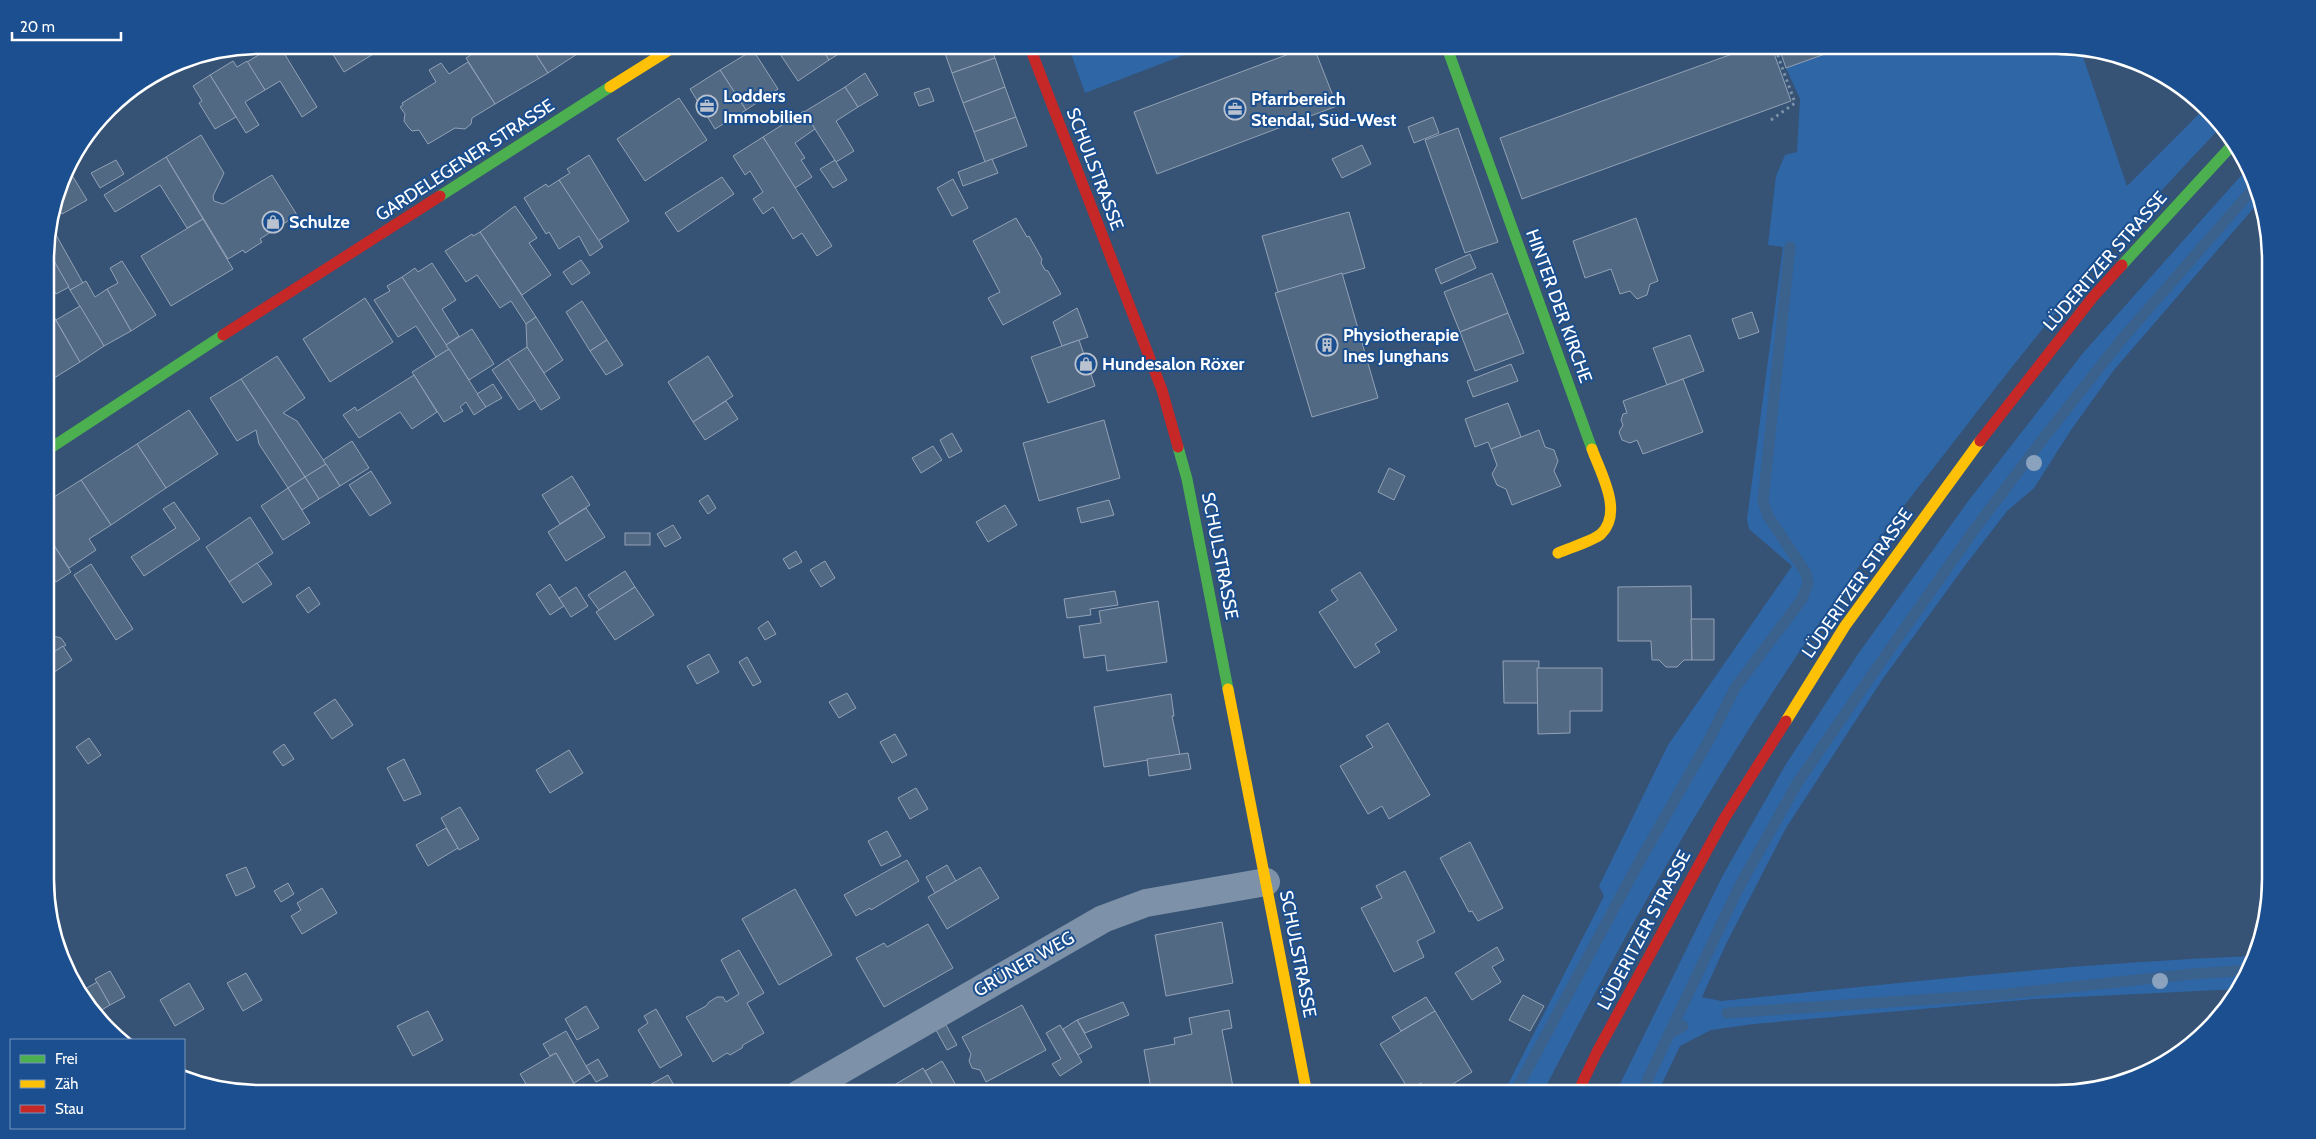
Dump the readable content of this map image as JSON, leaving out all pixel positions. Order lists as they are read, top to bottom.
{
  "streets": {
    "street": [
      "GARDELEGENER STRASSE",
      "SCHULSTRASSE",
      "LÜDERITZER STRASSE",
      "HINTER DER KIRCHE",
      "GRÜNER WEG"
    ]
  },
  "crossings": [
    ["SCHULSTRASSE", "GRÜNER WEG"]
  ],
  "places": {
    "office": ["Lodders Immobilien", "Pfarrbereich Stendal, Süd-West"],
    "shop": ["Schulze", "Hundesalon Röxer"],
    "building": ["Physiotherapie Ines Junghans"]
  },
  "legend": ["Frei", "Zäh", "Stau"],
  "scale_bar": "20 m"
}
